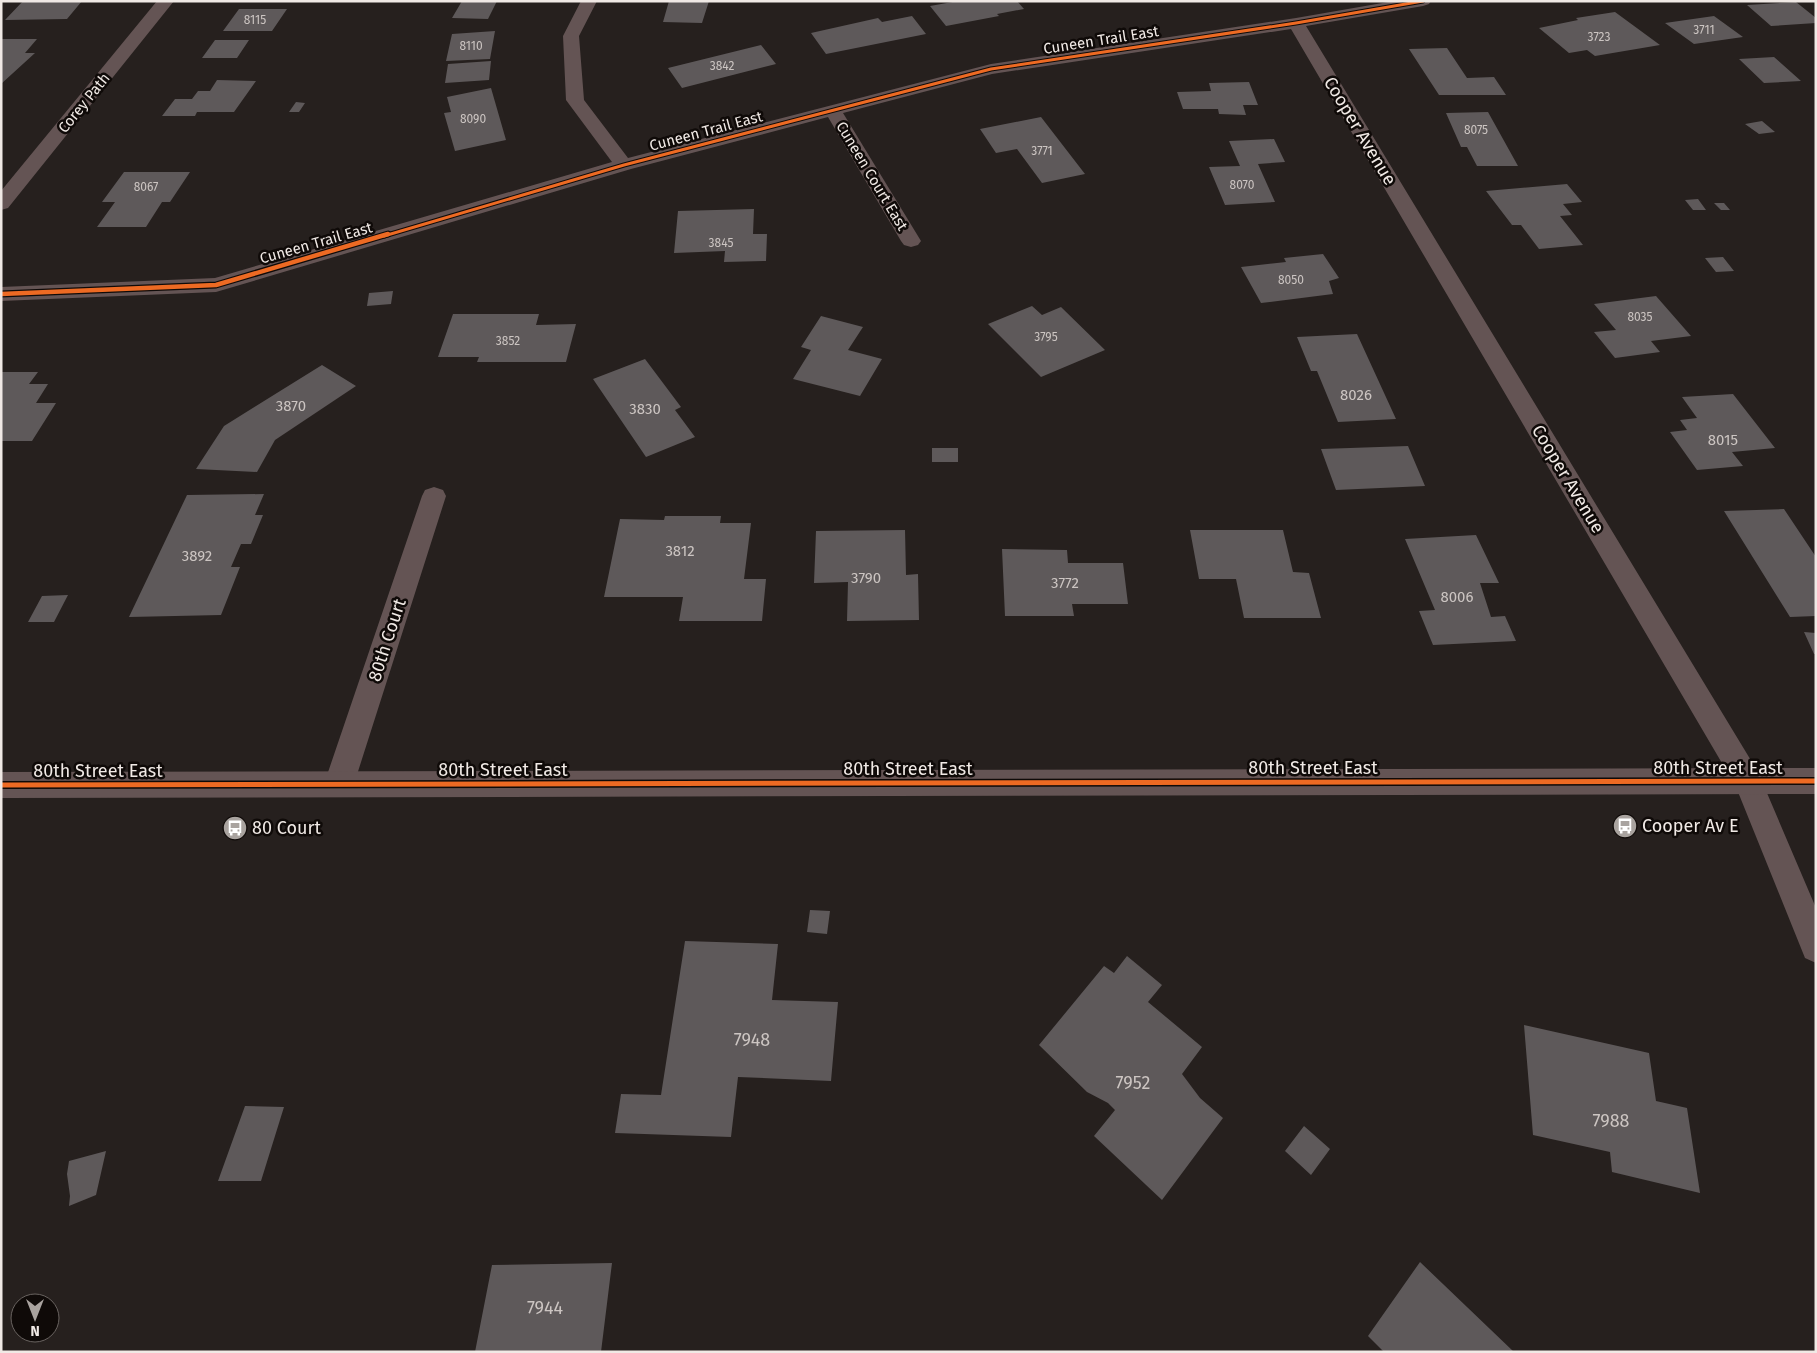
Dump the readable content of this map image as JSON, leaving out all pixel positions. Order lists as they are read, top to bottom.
{
  "streets": {
    "street": [
      "Cuneen Trail East",
      "Corey Path",
      "Cooper Avenue",
      "Cuneen Court East",
      "80th Court",
      "80th Street East"
    ]
  },
  "crossings": [
    ["Cuneen Trail East", "Cooper Avenue"],
    ["Cuneen Trail East", "Cuneen Court East"],
    ["Cooper Avenue", "80th Street East"],
    ["80th Court", "80th Street East"]
  ],
  "places": {
    "bus stop": ["Cooper Av E", "80 Court"]
  },
  "house_numbers": [
    "8115",
    "3711",
    "3723",
    "8110",
    "3842",
    "8090",
    "8075",
    "3771",
    "8070",
    "8067",
    "3845",
    "8050",
    "8035",
    "3795",
    "3852",
    "8026",
    "3870",
    "3830",
    "8015",
    "3812",
    "3892",
    "3790",
    "3772",
    "8006",
    "7948",
    "7952",
    "7988",
    "7944"
  ],
  "north": "bottom"
}
